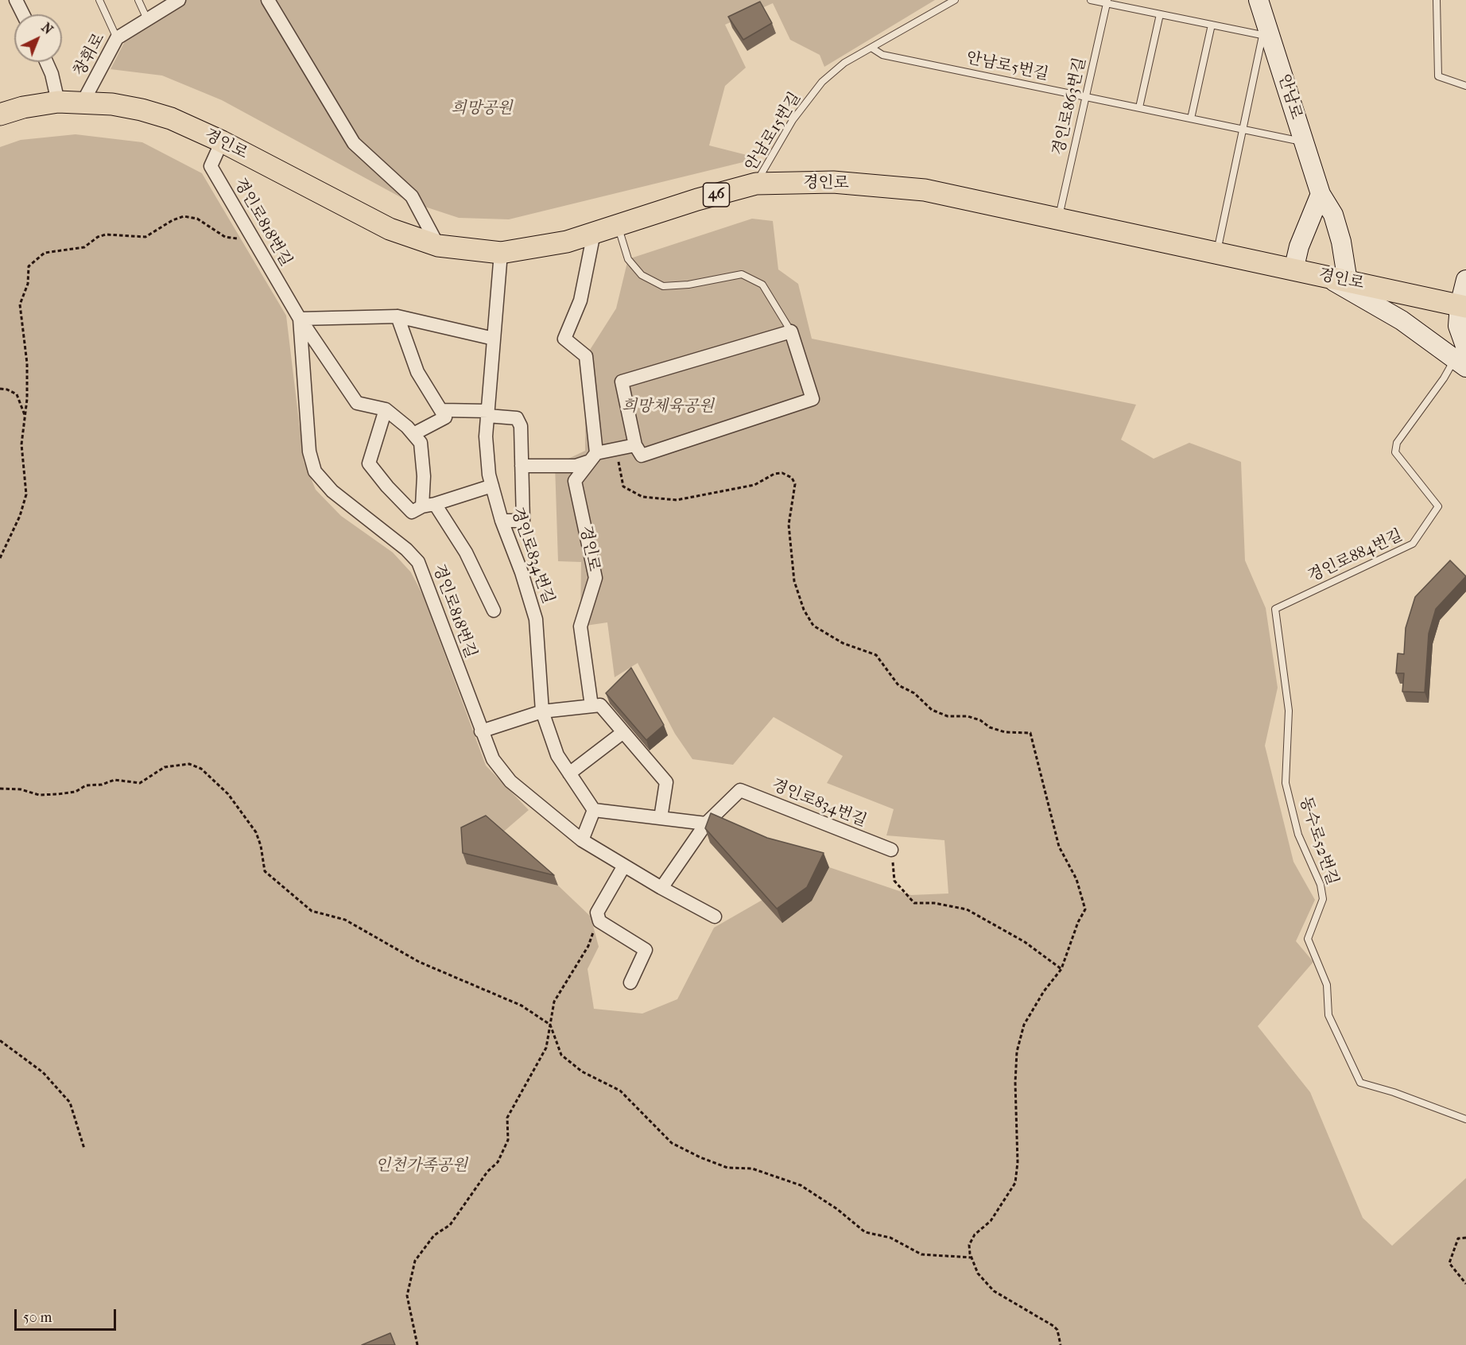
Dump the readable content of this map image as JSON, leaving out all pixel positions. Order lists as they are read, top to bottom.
{
  "streets": {
    "main road": ["경인로", "46"],
    "street": [
      "창휘로",
      "안남로",
      "경인로818번길",
      "경인로834번길"
    ],
    "lane": [
      "안남로5번길",
      "경인로863번길",
      "안남로15번길",
      "경인로884번길",
      "동수로52번길"
    ]
  },
  "crossings": [
    ["창휘로", "경인로"],
    ["안남로5번길", "안남로"],
    ["안남로5번길", "경인로863번길"],
    ["안남로5번길", "안남로15번길"],
    ["안남로", "경인로"],
    ["경인로863번길", "경인로"],
    ["안남로15번길", "경인로"],
    ["경인로", "경인로818번길"],
    ["경인로", "경인로834번길"],
    ["경인로884번길", "동수로52번길"]
  ],
  "parks": ["희망공원", "희망체육공원", "인천가족공원"],
  "scale_bar": "50 m",
  "north": "top right"
}
